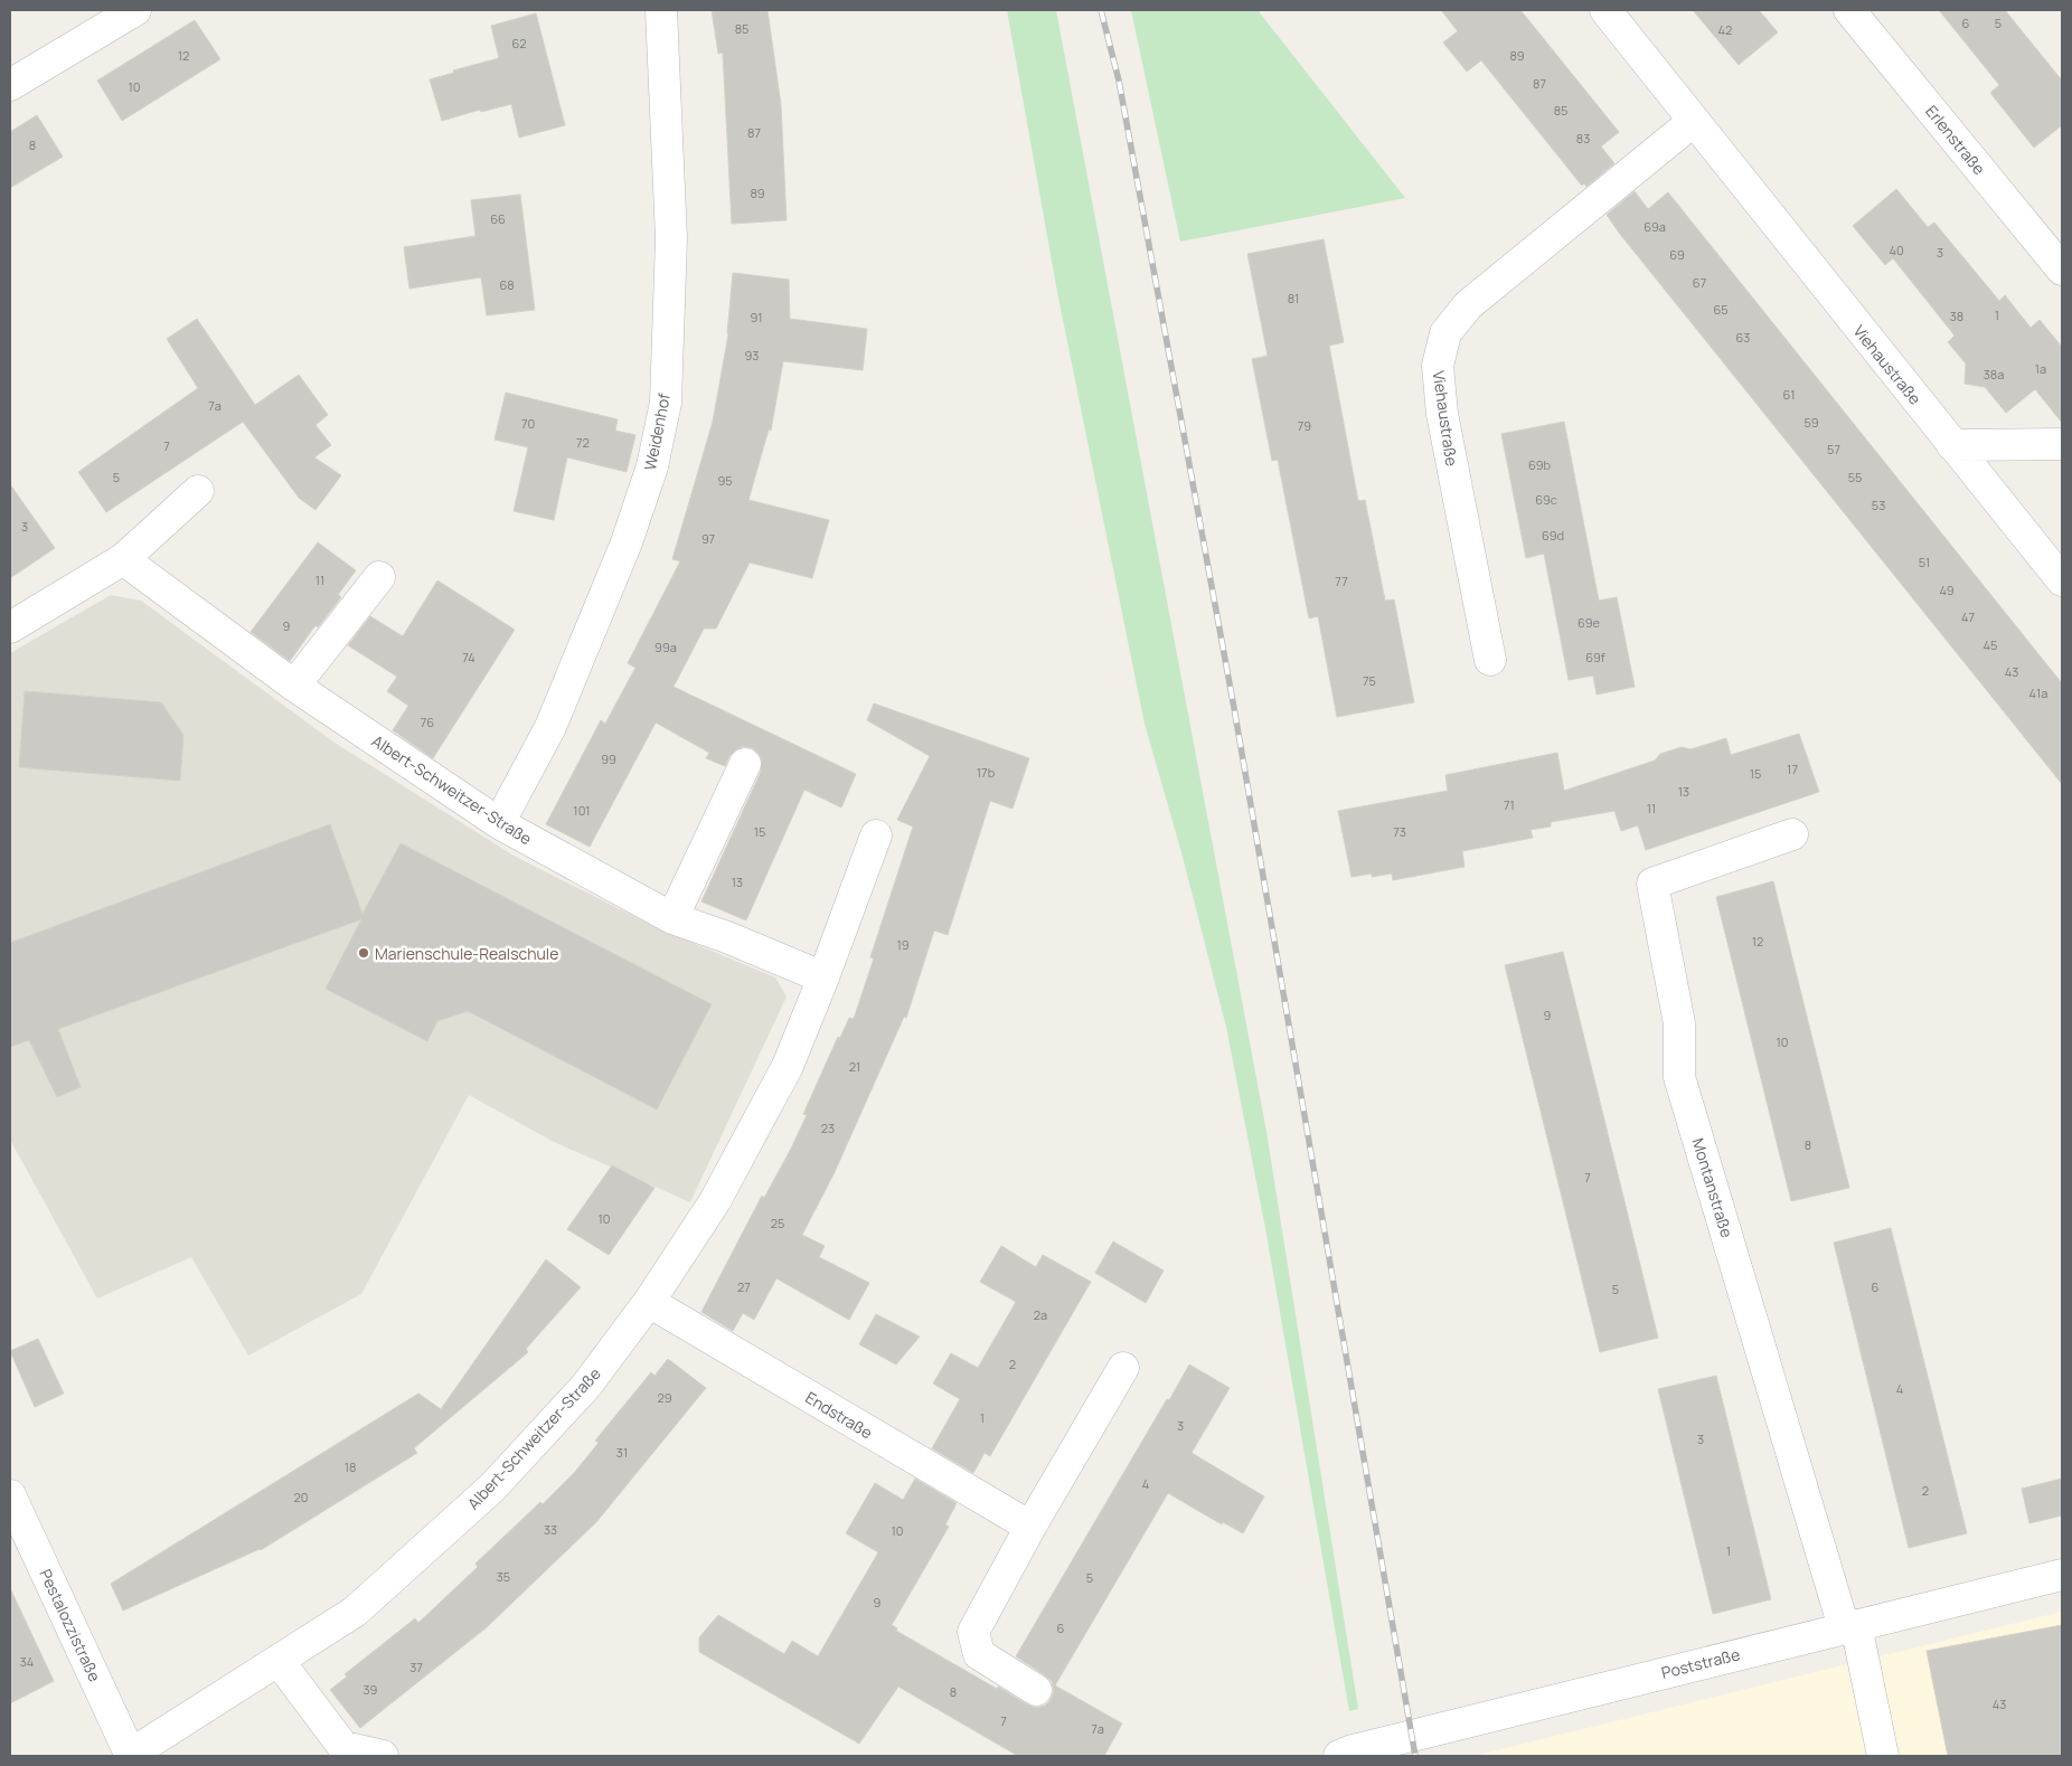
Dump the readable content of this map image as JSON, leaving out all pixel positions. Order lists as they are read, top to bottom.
{
  "streets": {
    "street": [
      "Erlenstraße",
      "Viehaustraße",
      "Weidenhof",
      "Albert-Schweitzer-Straße",
      "Montanstraße",
      "Endstraße",
      "Pestalozzistraße",
      "Poststraße"
    ]
  },
  "crossings": [
    ["Weidenhof", "Albert-Schweitzer-Straße"],
    ["Albert-Schweitzer-Straße", "Endstraße"],
    ["Albert-Schweitzer-Straße", "Pestalozzistraße"],
    ["Montanstraße", "Poststraße"]
  ],
  "places": ["Marienschule-Realschule"],
  "house_numbers": [
    "6",
    "5",
    "85",
    "42",
    "62",
    "12",
    "89",
    "87",
    "10",
    "85",
    "87",
    "83",
    "8",
    "89",
    "66",
    "69a",
    "40",
    "3",
    "69",
    "67",
    "68",
    "81",
    "65",
    "1",
    "38",
    "91",
    "63",
    "93",
    "1a",
    "38a",
    "61",
    "7a",
    "59",
    "70",
    "79",
    "72",
    "7",
    "57",
    "69b",
    "5",
    "55",
    "95",
    "69c",
    "53",
    "3",
    "69d",
    "97",
    "51",
    "11",
    "77",
    "49",
    "47",
    "69e",
    "9",
    "45",
    "99a",
    "74",
    "69f",
    "43",
    "75",
    "41a",
    "76",
    "99",
    "17",
    "17b",
    "15",
    "13",
    "71",
    "11",
    "101",
    "15",
    "73",
    "13",
    "12",
    "19",
    "9",
    "10",
    "21",
    "23",
    "8",
    "7",
    "10",
    "25",
    "27",
    "6",
    "5",
    "2a",
    "2",
    "4",
    "29",
    "1",
    "3",
    "3",
    "31",
    "18",
    "4",
    "2",
    "20",
    "33",
    "10",
    "1",
    "35",
    "5",
    "9",
    "6",
    "34",
    "37",
    "39",
    "8",
    "43",
    "7",
    "7a"
  ]
}
